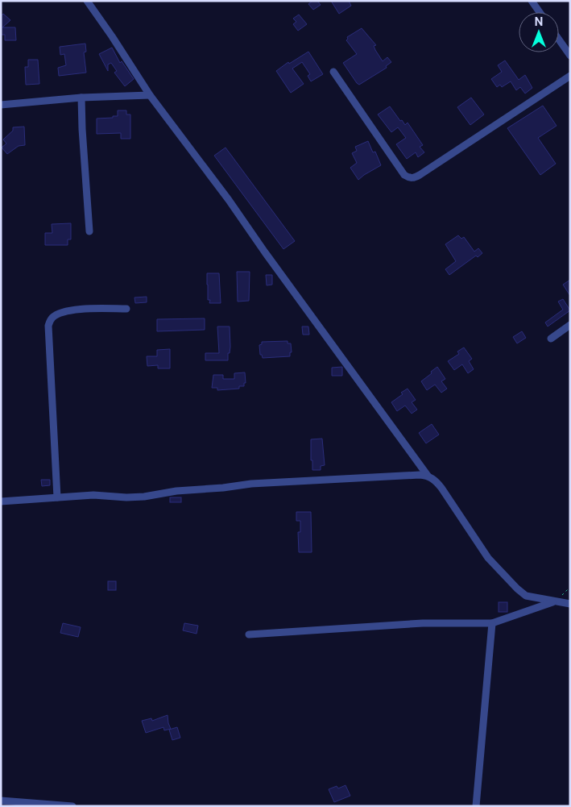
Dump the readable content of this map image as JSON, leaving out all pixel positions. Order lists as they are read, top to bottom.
{
  "north": "top"
}
